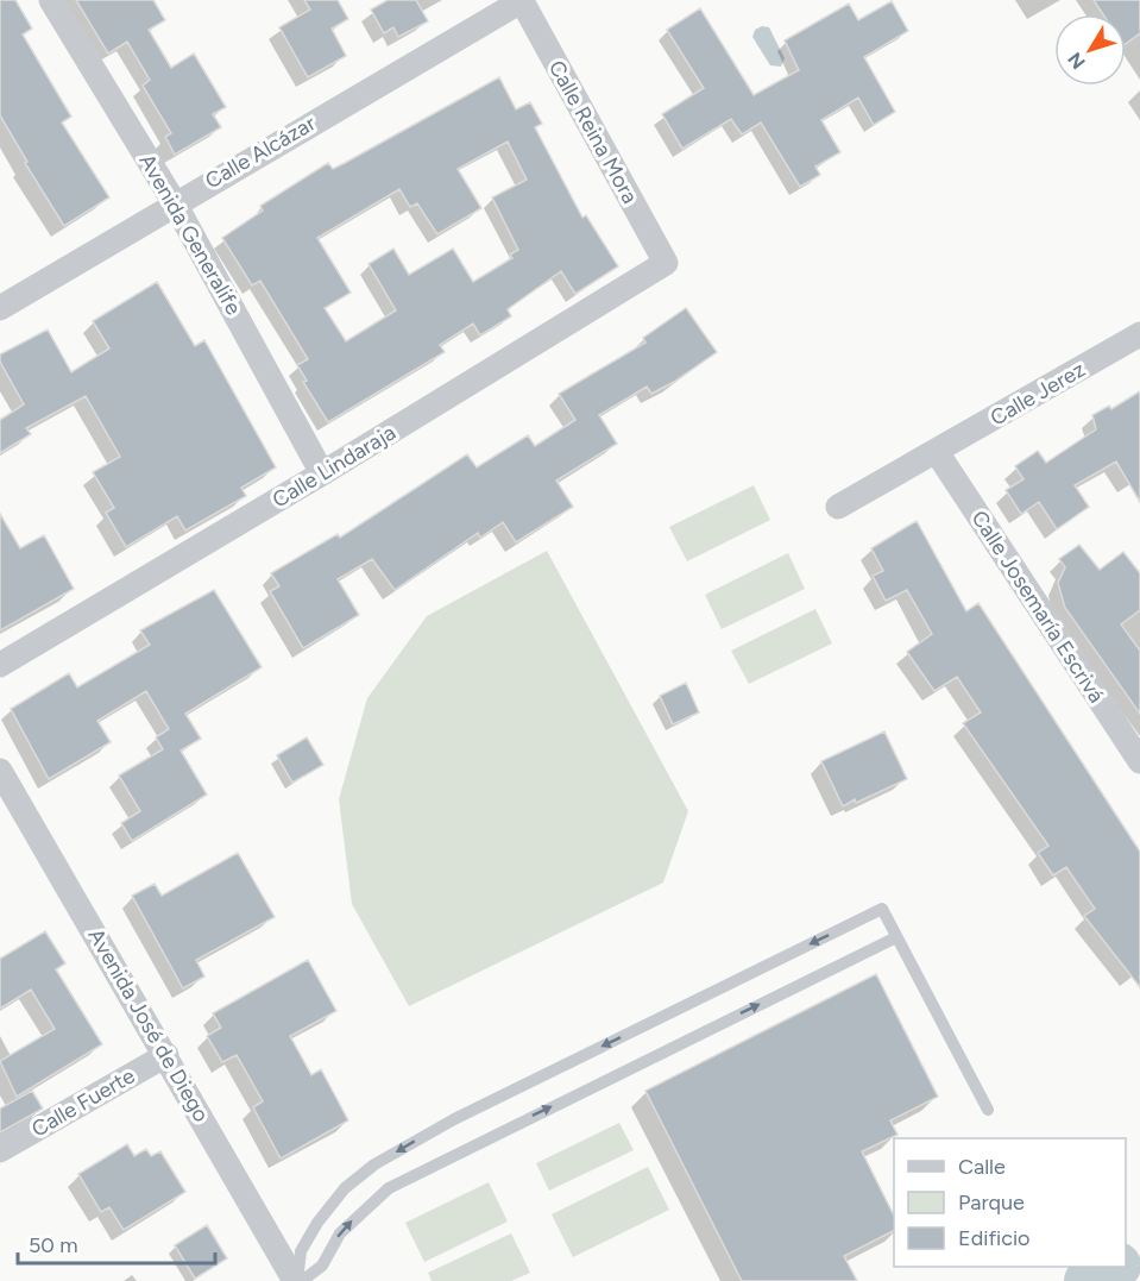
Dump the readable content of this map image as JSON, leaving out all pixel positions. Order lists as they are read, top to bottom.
{
  "streets": {
    "street": [
      "Calle Reina Mora",
      "Calle Alcázar",
      "Avenida Generalife",
      "Calle Jerez",
      "Calle Lindaraja",
      "Calle Josemaría Escrivá",
      "Avenida José de Diego",
      "Calle Fuerte"
    ]
  },
  "crossings": [
    ["Calle Reina Mora", "Calle Alcázar"],
    ["Calle Reina Mora", "Calle Lindaraja"],
    ["Calle Alcázar", "Avenida Generalife"],
    ["Avenida Generalife", "Calle Lindaraja"],
    ["Calle Jerez", "Calle Josemaría Escrivá"],
    ["Avenida José de Diego", "Calle Fuerte"]
  ],
  "legend": ["Calle", "Parque", "Edificio"],
  "scale_bar": "50 m",
  "north": "bottom left"
}
